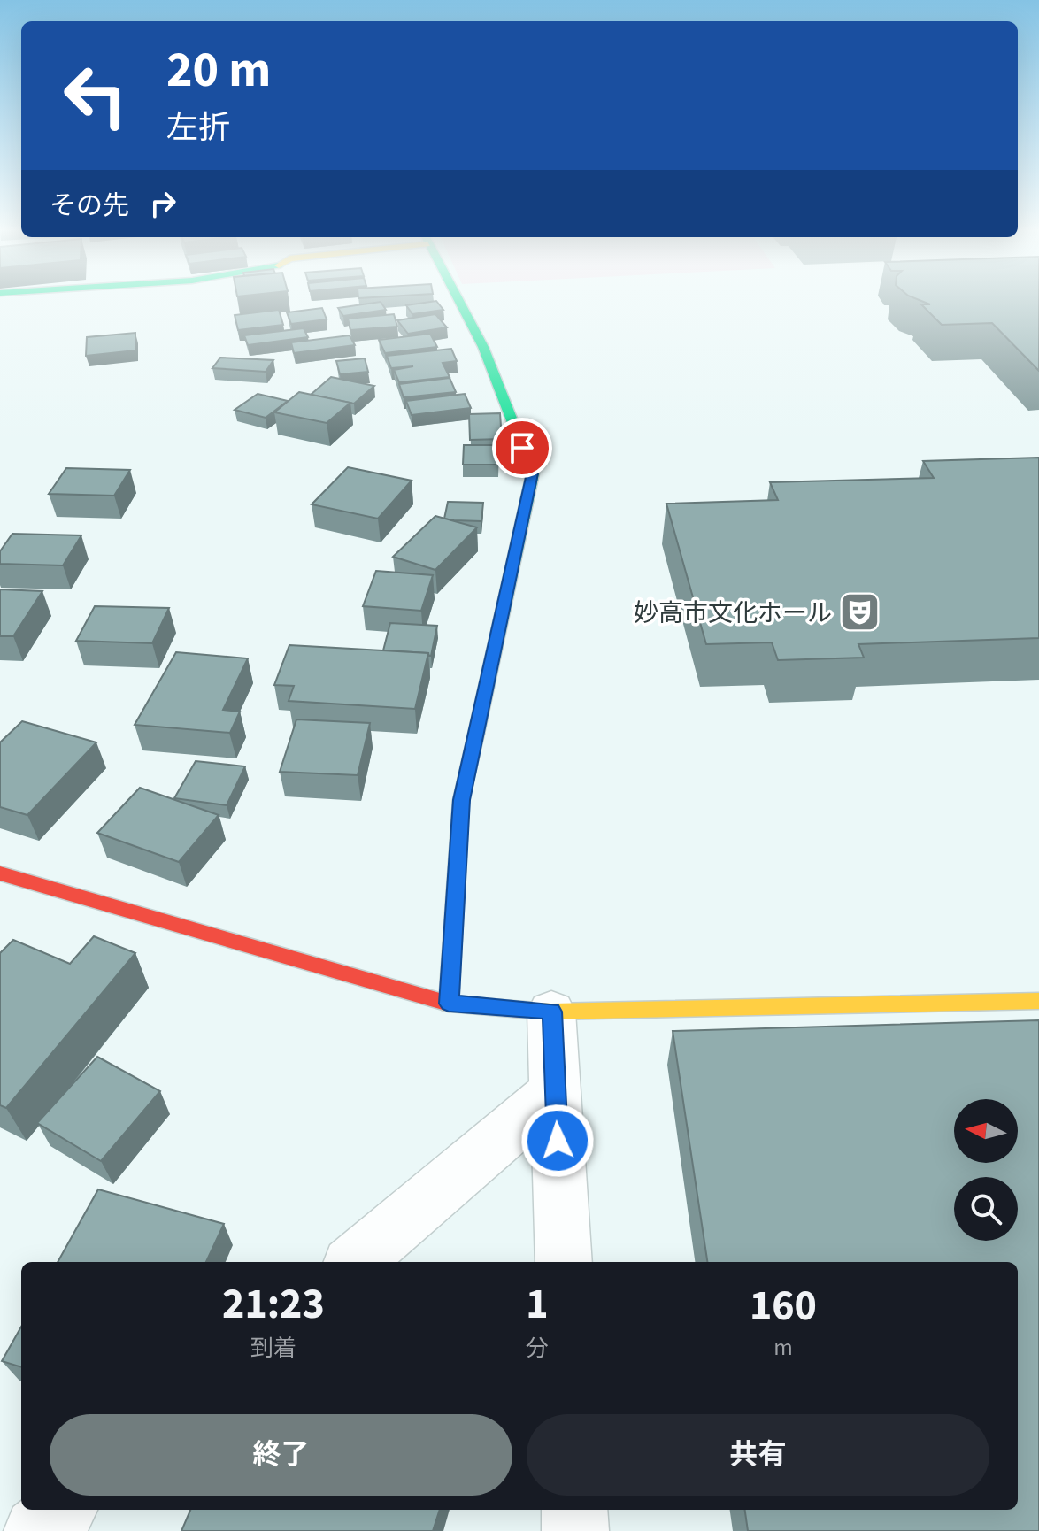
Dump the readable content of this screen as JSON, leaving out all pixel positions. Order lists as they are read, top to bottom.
{
  "places": {
    "theatre": ["妙高市文化ホール"]
  },
  "north": "left",
  "page": {
    "turn": ["20 m", "左折"],
    "then": "その先",
    "eta": [
      "21:23",
      "到着",
      "1",
      "分",
      "160",
      "m"
    ],
    "buttons": ["終了", "共有"]
  }
}
